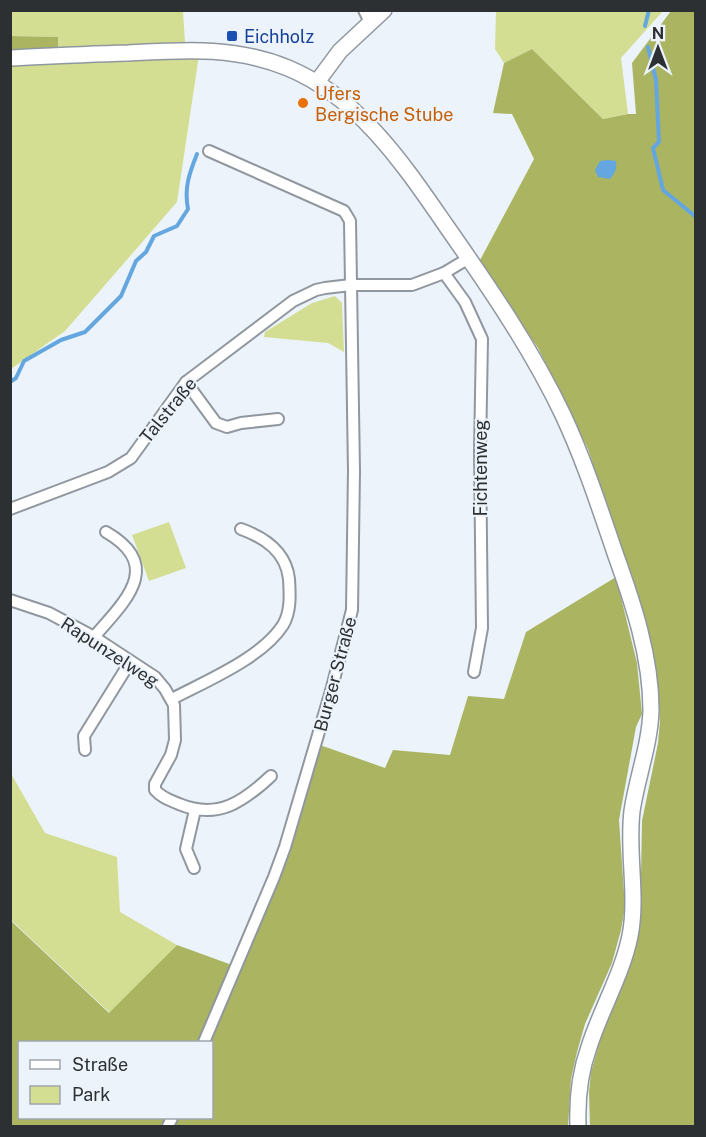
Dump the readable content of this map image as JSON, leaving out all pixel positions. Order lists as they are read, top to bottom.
{
  "streets": {
    "street": [
      "Talstraße",
      "Fichtenweg",
      "Rapunzelweg",
      "Burger Straße"
    ]
  },
  "crossings": [
    ["Talstraße", "Fichtenweg"],
    ["Talstraße", "Burger Straße"]
  ],
  "places": {
    "transit": ["Eichholz"],
    "other": ["Ufers Bergische Stube"]
  },
  "legend": ["Straße", "Park"],
  "north": "top"
}
